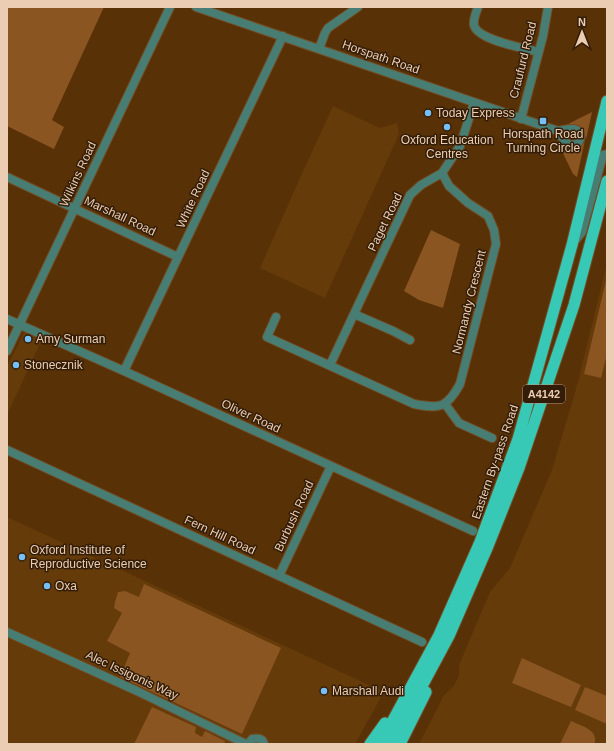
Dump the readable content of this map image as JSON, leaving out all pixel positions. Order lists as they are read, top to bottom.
{
  "streets": {
    "highway": ["A4142", "Eastern By-pass Road"],
    "street": [
      "Horspath Road",
      "Craufurd Road",
      "Wilkins Road",
      "White Road",
      "Marshall Road",
      "Paget Road",
      "Normandy Crescent",
      "Oliver Road",
      "Burbush Road",
      "Fern Hill Road",
      "Alec Issigonis Way"
    ]
  },
  "crossings": [
    ["Horspath Road", "Craufurd Road"],
    ["Horspath Road", "White Road"],
    ["Horspath Road", "Paget Road"],
    ["Wilkins Road", "Marshall Road"],
    ["Wilkins Road", "Oliver Road"],
    ["White Road", "Marshall Road"],
    ["White Road", "Oliver Road"],
    ["Paget Road", "Normandy Crescent"],
    ["Oliver Road", "Burbush Road"],
    ["Burbush Road", "Fern Hill Road"]
  ],
  "places": {
    "other": [
      "Today Express",
      "Oxford Education Centres",
      "Amy Surman",
      "Stonecznik",
      "Oxford Institute of Reproductive Science",
      "Oxa",
      "Marshall Audi"
    ],
    "transit": ["Horspath Road Turning Circle"]
  },
  "north": "top"
}
